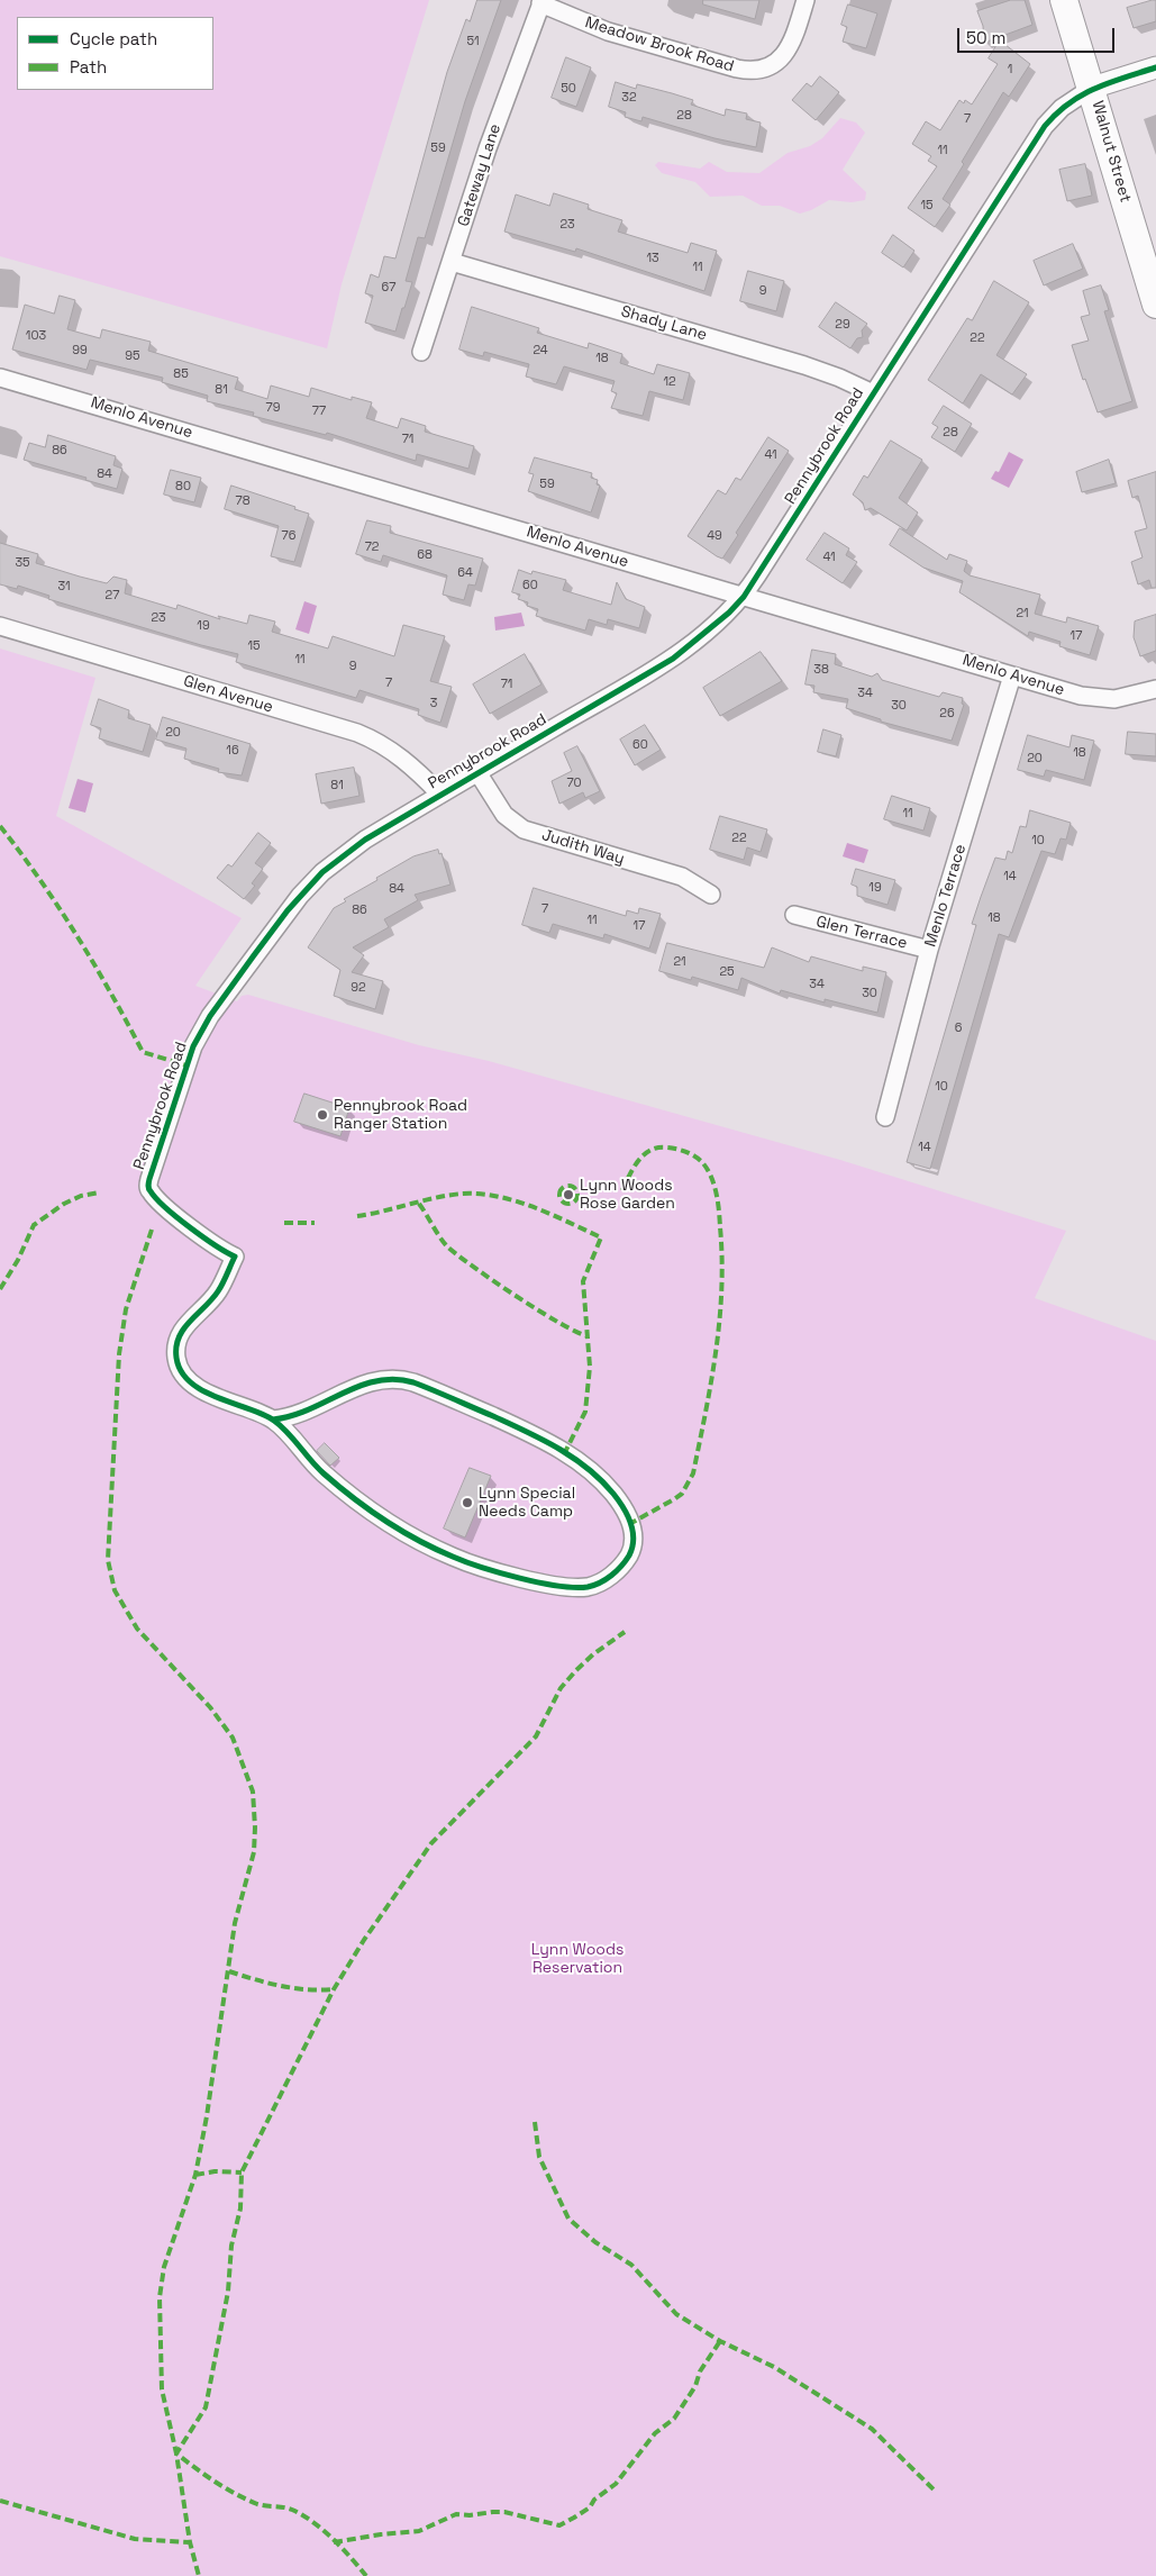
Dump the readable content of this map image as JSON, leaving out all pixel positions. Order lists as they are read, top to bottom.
{
  "streets": {
    "main road": ["Walnut Street"],
    "street": [
      "Meadow Brook Road",
      "Gateway Lane",
      "Shady Lane",
      "Menlo Avenue",
      "Pennybrook Road",
      "Glen Avenue",
      "Judith Way",
      "Menlo Terrace",
      "Glen Terrace"
    ]
  },
  "crossings": [
    ["Meadow Brook Road", "Gateway Lane"],
    ["Walnut Street", "Pennybrook Road"],
    ["Gateway Lane", "Shady Lane"],
    ["Shady Lane", "Pennybrook Road"],
    ["Menlo Avenue", "Pennybrook Road"],
    ["Menlo Avenue", "Menlo Terrace"],
    ["Pennybrook Road", "Glen Avenue"],
    ["Pennybrook Road", "Judith Way"],
    ["Menlo Terrace", "Glen Terrace"]
  ],
  "parks": ["Lynn Woods Reservation"],
  "places": ["Pennybrook Road Ranger Station", "Lynn Woods Rose Garden", "Lynn Special Needs Camp"],
  "house_numbers": [
    "51",
    "1",
    "50",
    "32",
    "28",
    "7",
    "59",
    "11",
    "15",
    "23",
    "13",
    "11",
    "67",
    "9",
    "29",
    "103",
    "22",
    "99",
    "24",
    "95",
    "18",
    "85",
    "12",
    "81",
    "79",
    "77",
    "28",
    "71",
    "86",
    "41",
    "84",
    "59",
    "80",
    "78",
    "76",
    "49",
    "72",
    "68",
    "41",
    "35",
    "64",
    "60",
    "31",
    "27",
    "21",
    "23",
    "19",
    "17",
    "15",
    "11",
    "9",
    "38",
    "7",
    "71",
    "34",
    "3",
    "30",
    "26",
    "20",
    "60",
    "16",
    "18",
    "20",
    "70",
    "81",
    "11",
    "22",
    "10",
    "14",
    "19",
    "84",
    "7",
    "86",
    "18",
    "11",
    "17",
    "21",
    "25",
    "34",
    "92",
    "30",
    "6",
    "10",
    "14"
  ],
  "legend": ["Cycle path", "Path"],
  "scale_bar": "50 m"
}
